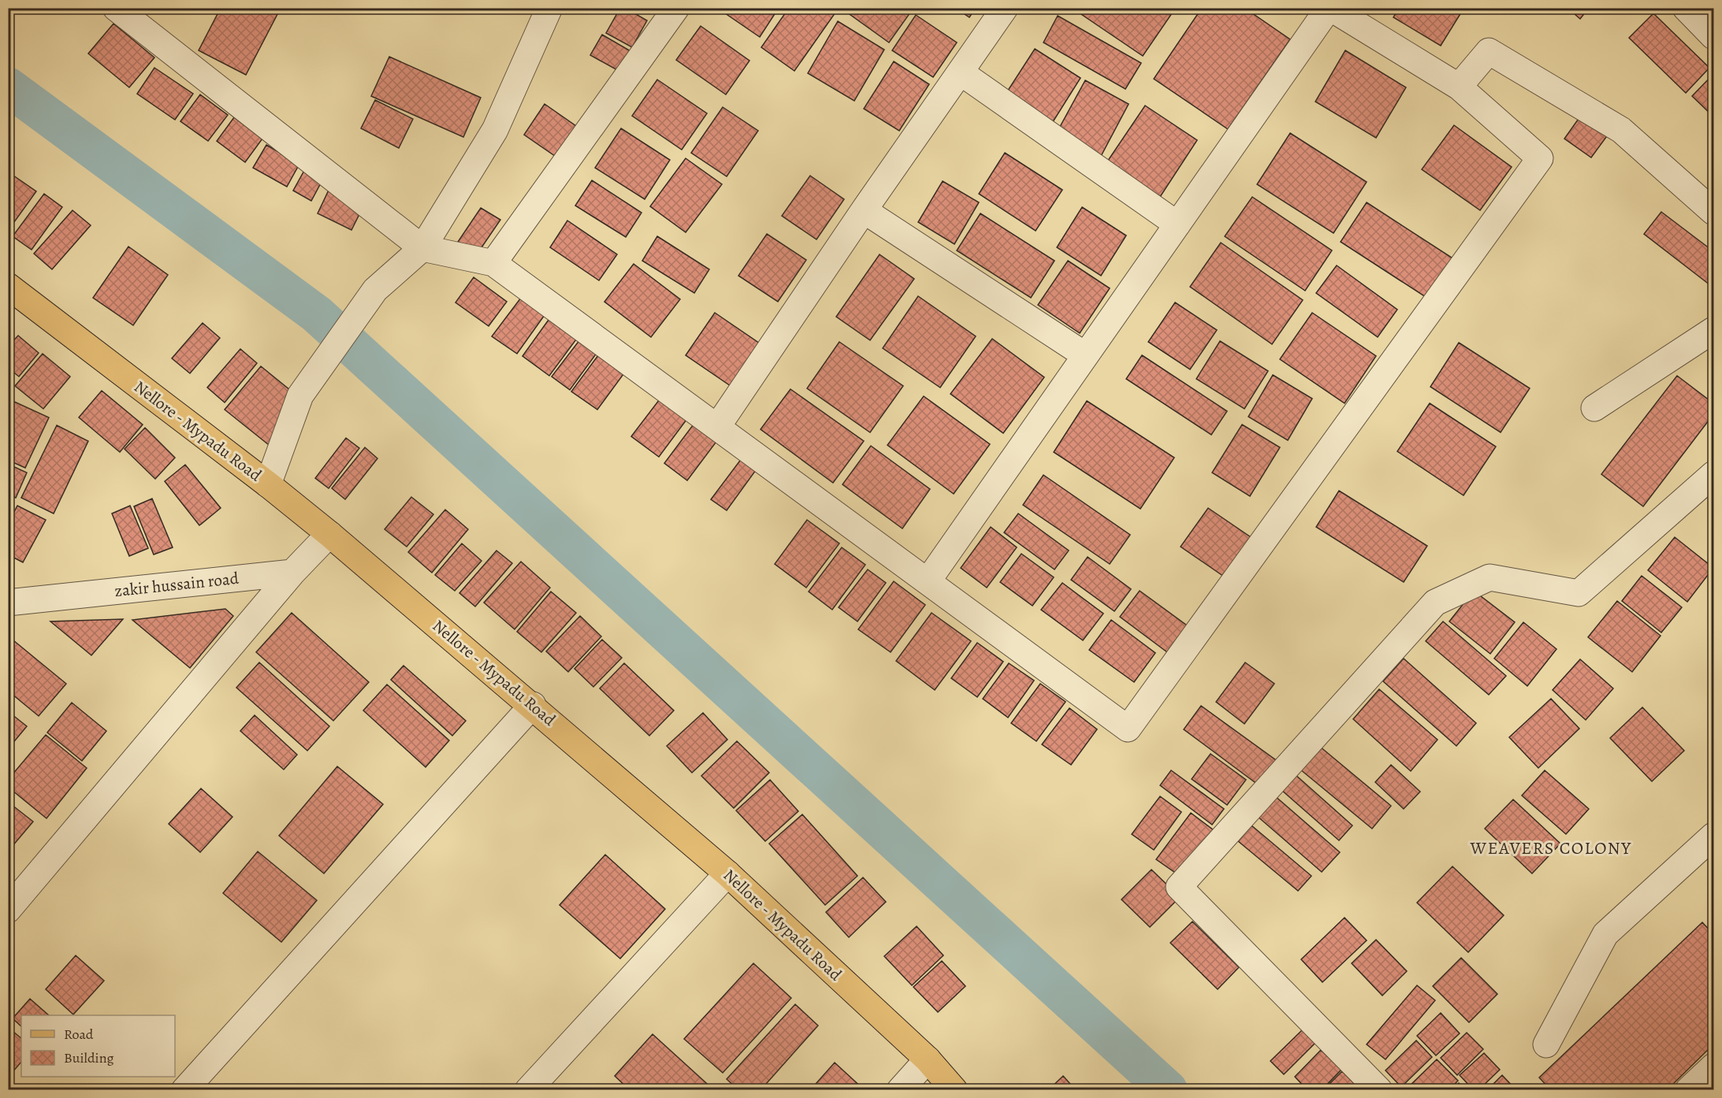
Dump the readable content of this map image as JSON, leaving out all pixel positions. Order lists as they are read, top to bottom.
{
  "streets": {
    "main road": ["Nellore - Mypadu Road"],
    "street": ["zakir hussain road"]
  },
  "districts": ["WEAVERS COLONY"],
  "legend": ["Road", "Building"]
}
